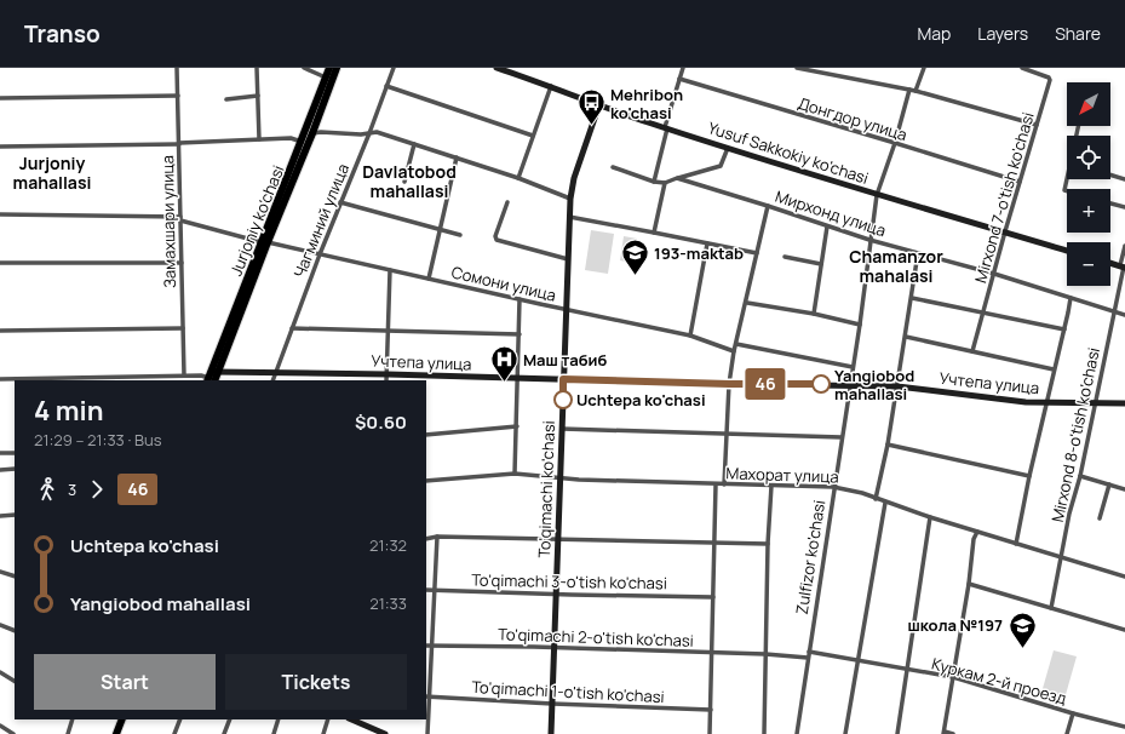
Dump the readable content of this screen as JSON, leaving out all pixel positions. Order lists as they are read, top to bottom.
{
  "streets": {
    "main road": [
      "Yusuf Sakkokiy ko'chasi",
      "Jurjoniy ko'chasi",
      "Учтепа улица",
      "To'qimachi ko'chasi"
    ],
    "street": [
      "Донгдор улица",
      "Mirxond 7-o'tish ko'chasi",
      "Мирхонд улица",
      "Чагминий улица",
      "Замахшари улица",
      "Сомони улица",
      "Mirxond 8-o'tish ko'chasi",
      "Махорат улица",
      "Zulfizor ko'chasi",
      "To'qimachi 3-o'tish ko'chasi",
      "To'qimachi 2-o'tish ko'chasi",
      "Куркам 2-й проезд",
      "To'qimachi 1-o'tish ko'chasi"
    ]
  },
  "crossings": [
    ["Донгдор улица", "Mirxond 7-o'tish ko'chasi"],
    ["Донгдор улица", "Zulfizor ko'chasi"],
    ["Yusuf Sakkokiy ko'chasi", "Mirxond 7-o'tish ko'chasi"],
    ["Yusuf Sakkokiy ko'chasi", "To'qimachi ko'chasi"],
    ["Yusuf Sakkokiy ko'chasi", "Zulfizor ko'chasi"],
    ["Mirxond 7-o'tish ko'chasi", "Мирхонд улица"],
    ["Мирхонд улица", "Mirxond 8-o'tish ko'chasi"],
    ["Мирхонд улица", "Zulfizor ko'chasi"],
    ["Jurjoniy ko'chasi", "Сомони улица"],
    ["Jurjoniy ko'chasi", "Учтепа улица"],
    ["Чагминий улица", "Сомони улица"],
    ["Чагминий улица", "Учтепа улица"],
    ["Замахшари улица", "Сомони улица"],
    ["Сомони улица", "To'qimachi ko'chasi"],
    ["Учтепа улица", "Mirxond 8-o'tish ko'chasi"],
    ["Учтепа улица", "To'qimachi ko'chasi"],
    ["Учтепа улица", "Zulfizor ko'chasi"],
    ["Mirxond 8-o'tish ko'chasi", "Махорат улица"],
    ["Махорат улица", "To'qimachi ko'chasi"],
    ["Махорат улица", "Zulfizor ko'chasi"],
    ["To'qimachi ko'chasi", "To'qimachi 3-o'tish ko'chasi"],
    ["To'qimachi ko'chasi", "To'qimachi 2-o'tish ko'chasi"],
    ["To'qimachi ko'chasi", "To'qimachi 1-o'tish ko'chasi"],
    ["Zulfizor ko'chasi", "Куркам 2-й проезд"]
  ],
  "districts": ["Jurjoniy mahallasi", "Davlatobod mahallasi", "Chamanzor mahalasi"],
  "places": {
    "bus stop": ["Mehribon ko'chasi"],
    "school or university": ["193-maktab", "школа №197"],
    "hospital": ["Маш табиб"],
    "other": ["Yangiobod mahallasi", "Uchtepa ko'chasi"]
  },
  "lines": ["bus line 46"],
  "north": "bottom left",
  "page": {
    "header": "Transo",
    "nav": ["Map", "Layers", "Share"],
    "on_map": "46",
    "map_buttons": ["+", "−"],
    "heading": ["4 min", "21:29 – 21:33 · Bus", "$0.60"],
    "legs": ["3", "46"],
    "list": [
      {
        "name": "Uchtepa ko'chasi",
        "value": "21:32"
      },
      {
        "name": "Yangiobod mahallasi",
        "value": "21:33"
      }
    ],
    "buttons": ["Start", "Tickets"]
  }
}
